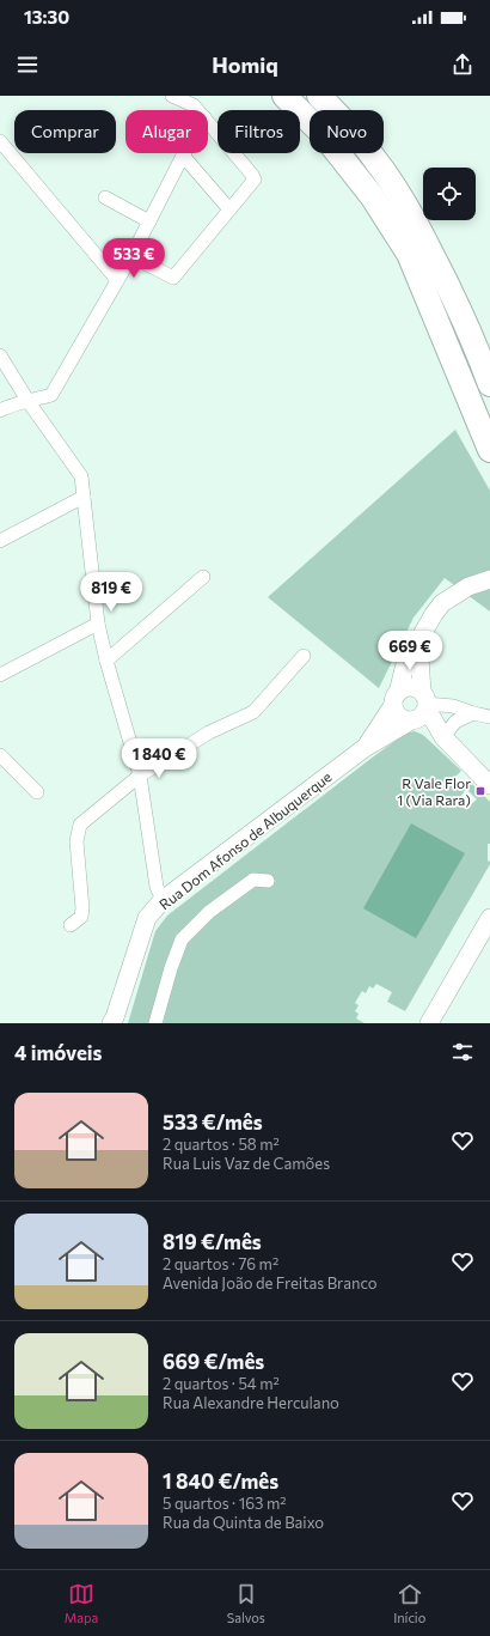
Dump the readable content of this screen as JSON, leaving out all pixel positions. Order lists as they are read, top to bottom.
{
  "streets": {
    "main road": ["Rua Dom Afonso de Albuquerque"]
  },
  "places": {
    "transit": ["R Vale Flor 1 (Via Rara)"]
  },
  "page": {
    "status": "13:30",
    "header": "Homiq",
    "chip": [
      "Comprar",
      "Alugar",
      "Filtros",
      "Novo"
    ],
    "price": [
      "533 €",
      "819 €",
      "669 €",
      "1 840 €"
    ],
    "heading": "4 imóveis",
    "list": [
      {
        "name": "533 €/mês",
        "note": "2 quartos · 58 m² · Rua Luis Vaz de Camões"
      },
      {
        "name": "819 €/mês",
        "note": "2 quartos · 76 m² · Avenida João de Freitas Branco"
      },
      {
        "name": "669 €/mês",
        "note": "2 quartos · 54 m² · Rua Alexandre Herculano"
      },
      {
        "name": "1 840 €/mês",
        "note": "5 quartos · 163 m² · Rua da Quinta de Baixo"
      }
    ],
    "tabs": ["Mapa", "Salvos", "Início"]
  }
}
